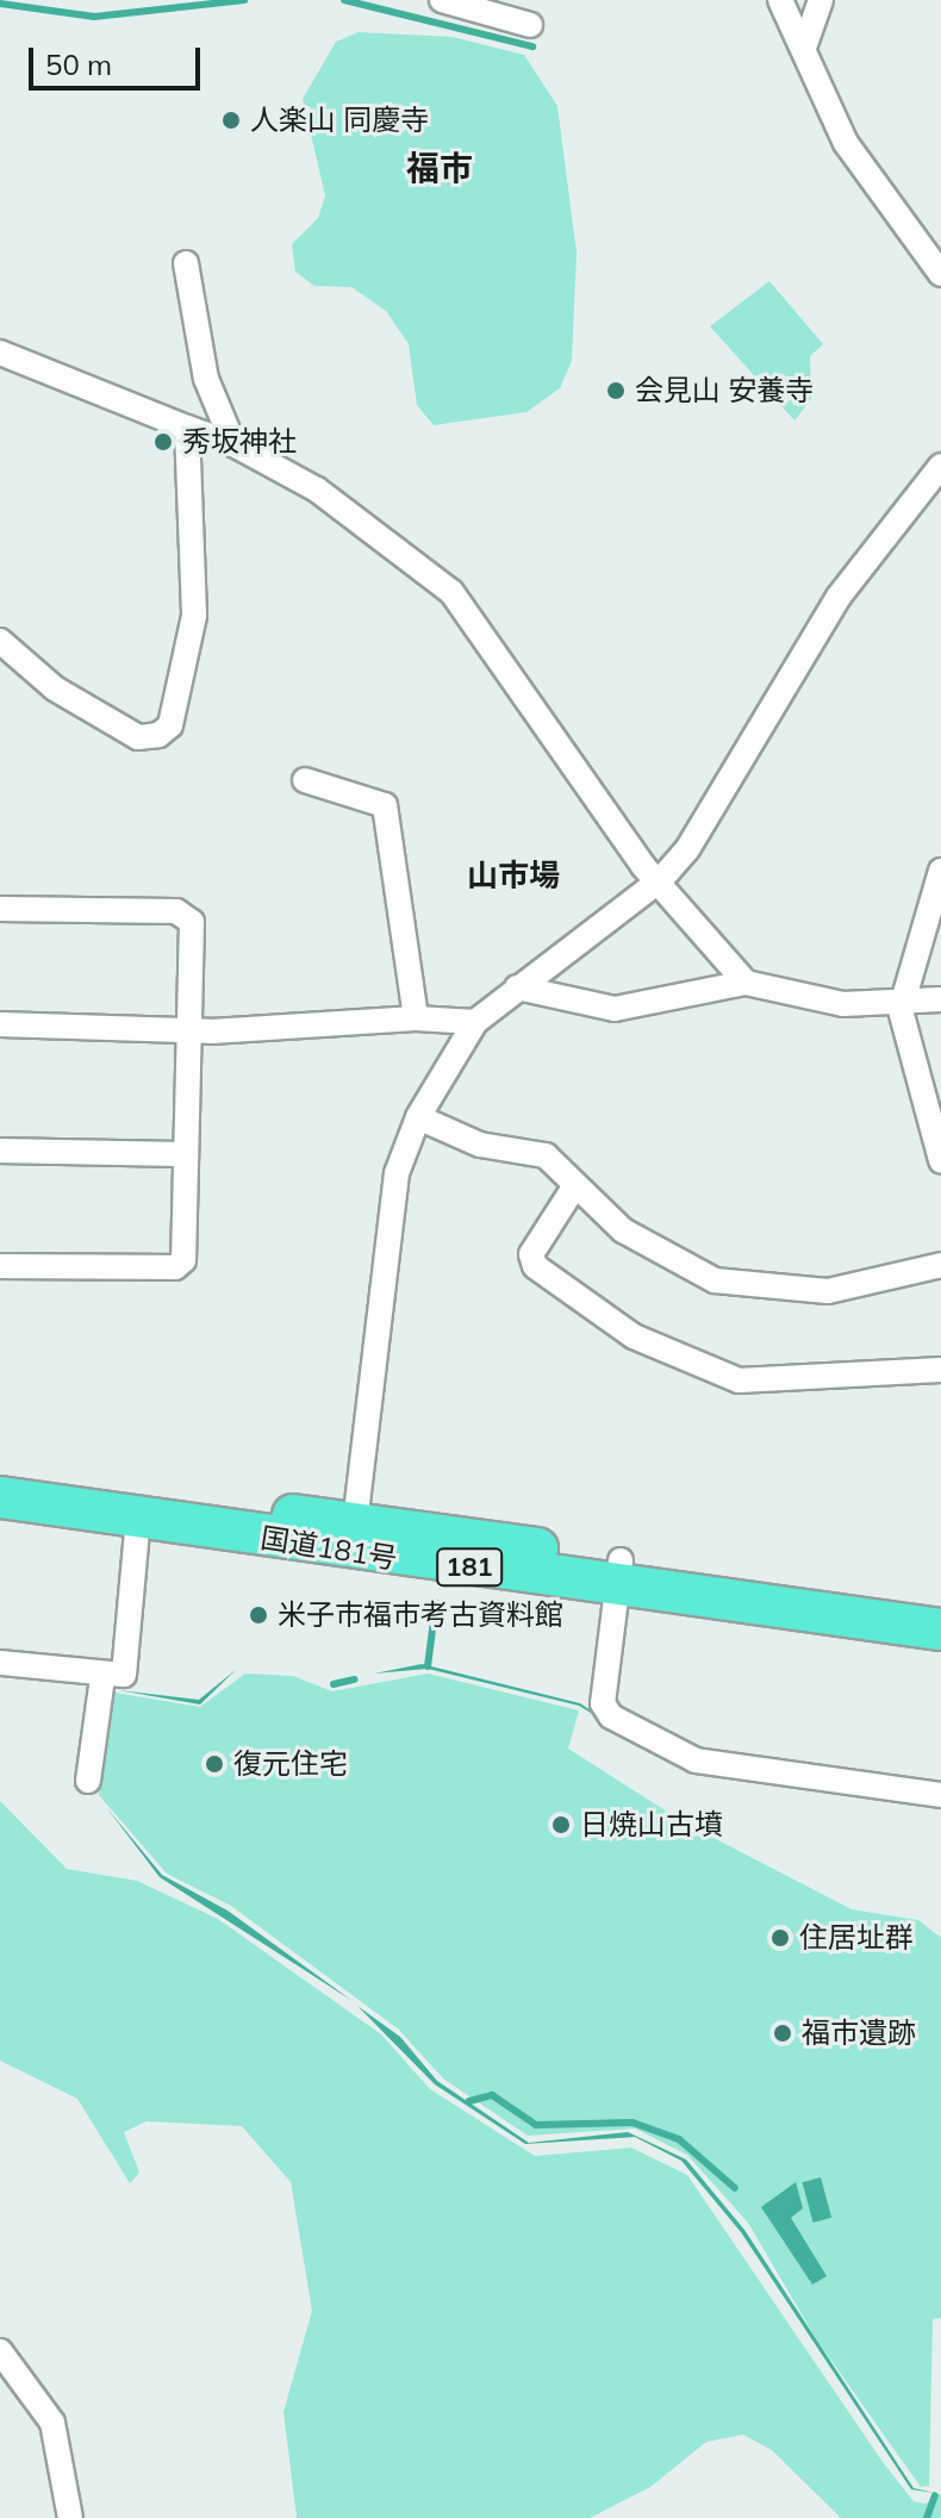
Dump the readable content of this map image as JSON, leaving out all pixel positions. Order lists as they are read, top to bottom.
{
  "streets": {
    "highway": ["国道181号", "181"]
  },
  "districts": ["福市", "山市場"],
  "places": [
    "人楽山 同慶寺",
    "会見山 安養寺",
    "秀坂神社",
    "米子市福市考古資料館",
    "復元住宅",
    "日焼山古墳",
    "住居址群",
    "福市遺跡"
  ],
  "scale_bar": "50 m"
}
